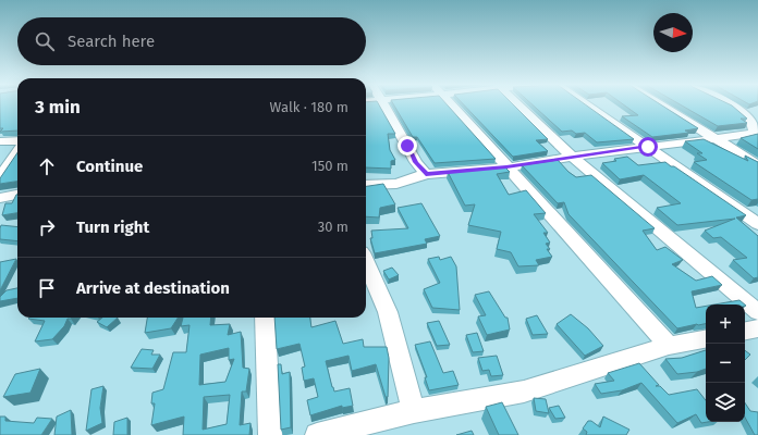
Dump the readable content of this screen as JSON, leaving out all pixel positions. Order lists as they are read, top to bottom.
{
  "north": "right",
  "page": {
    "search": "Search here",
    "heading": ["3 min", "Walk · 180 m"],
    "list": [
      ["Continue", "150 m"],
      ["Turn right", "30 m"],
      "Arrive at destination"
    ],
    "map_buttons": ["+", "−"]
  }
}
